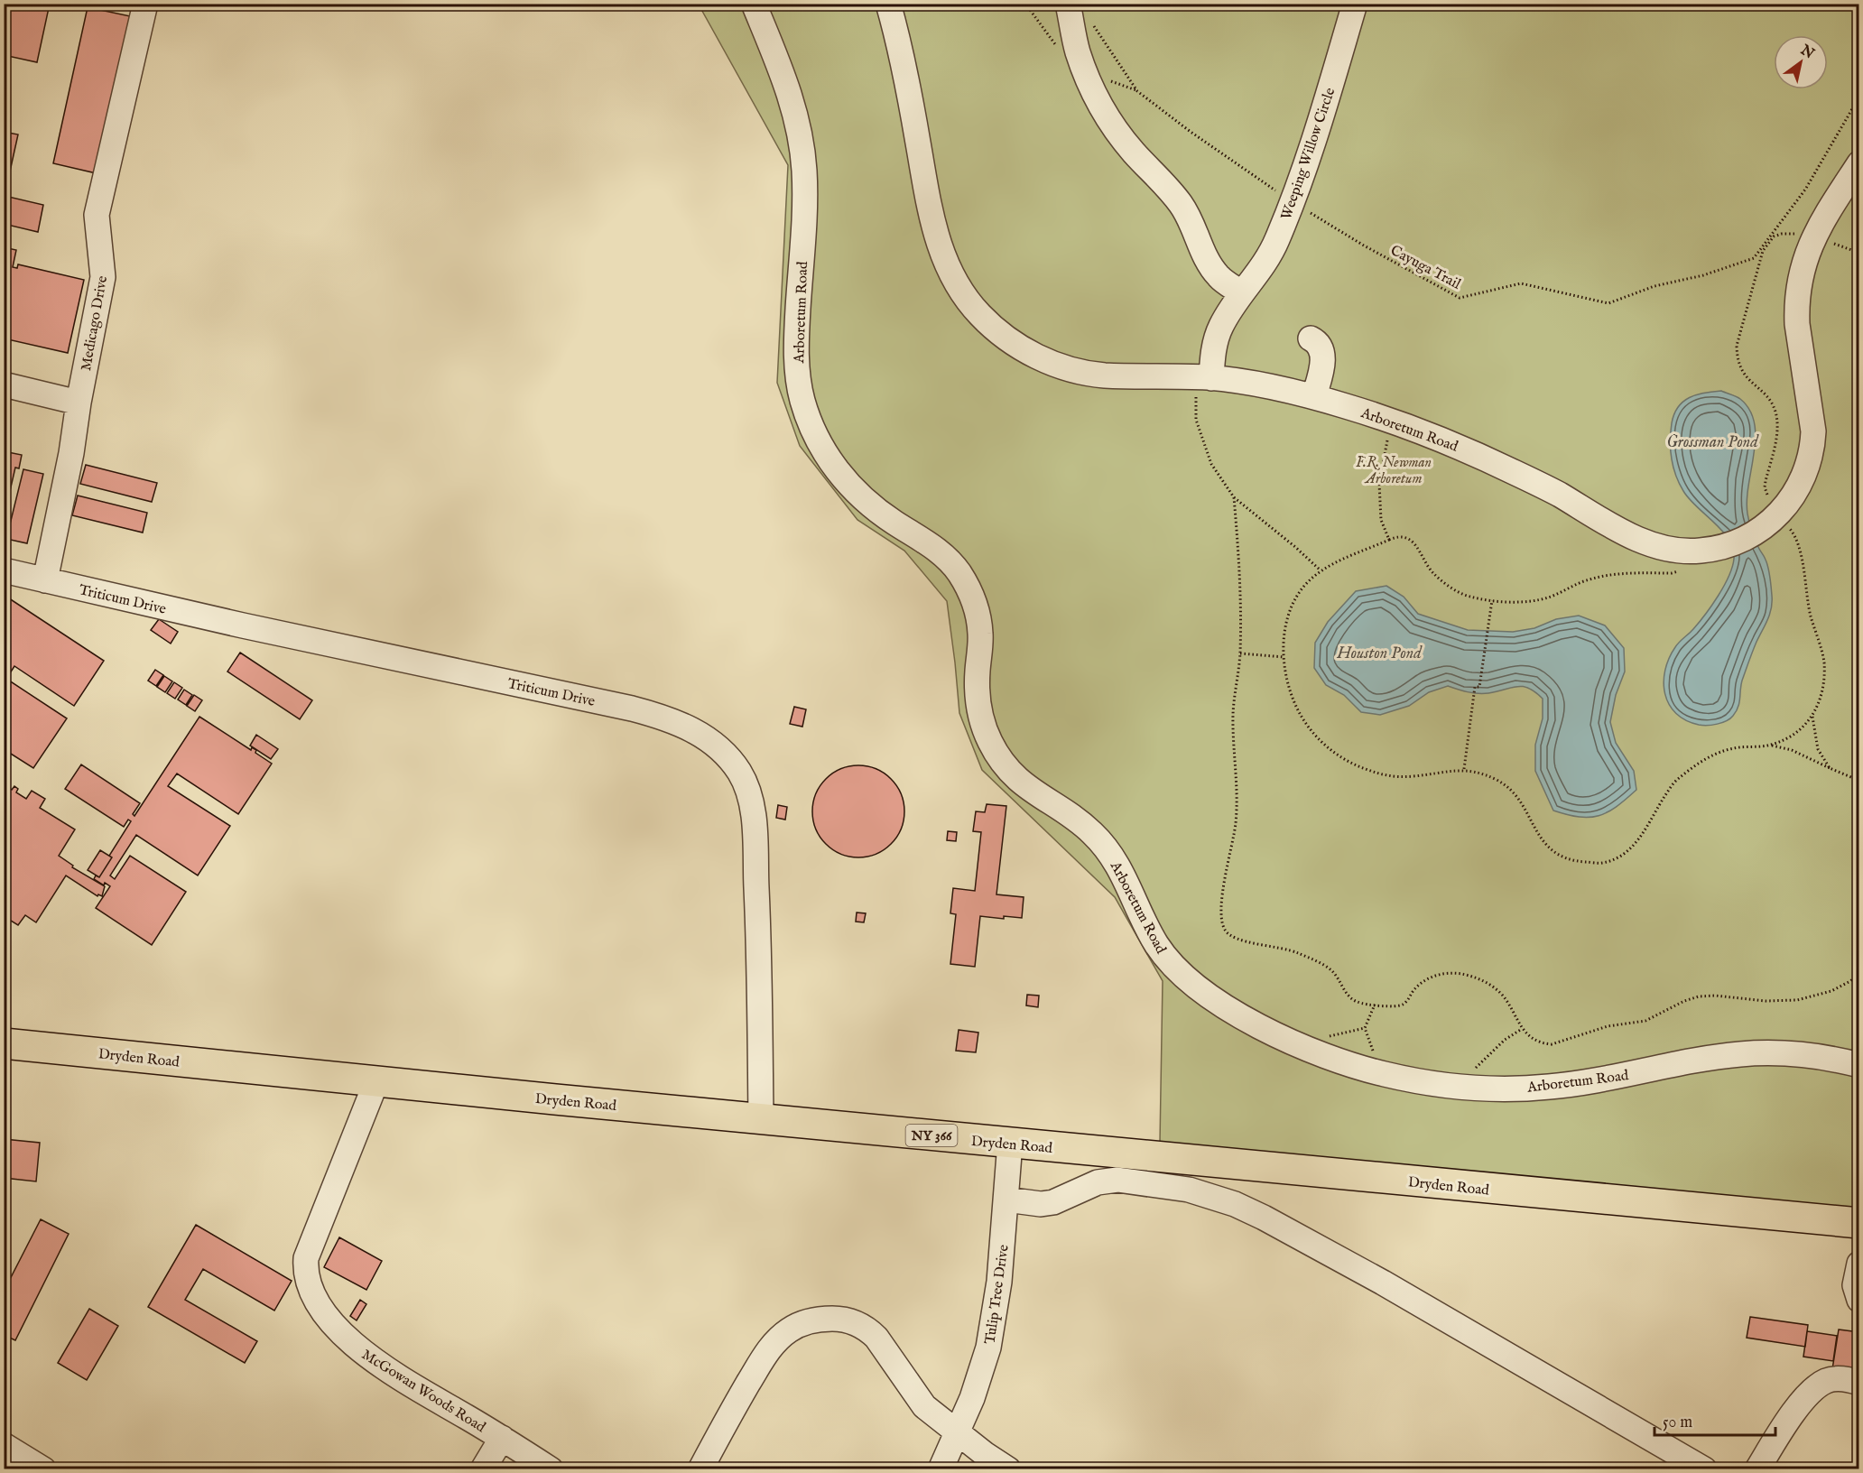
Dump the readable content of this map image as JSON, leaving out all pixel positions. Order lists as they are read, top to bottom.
{
  "streets": {
    "main road": ["Dryden Road", "NY 366"],
    "street": [
      "Weeping Willow Circle",
      "Arboretum Road",
      "Medicago Drive",
      "Triticum Drive",
      "Tulip Tree Drive",
      "McGowan Woods Road"
    ],
    "path": ["Cayuga Trail"]
  },
  "crossings": [
    ["Weeping Willow Circle", "Cayuga Trail"],
    ["Weeping Willow Circle", "Arboretum Road"],
    ["Medicago Drive", "Triticum Drive"],
    ["Triticum Drive", "Dryden Road"],
    ["Dryden Road", "Tulip Tree Drive"],
    ["Dryden Road", "McGowan Woods Road"]
  ],
  "water": ["Grossman Pond", "Houston Pond"],
  "parks": ["F.R. Newman Arboretum"],
  "scale_bar": "50 m",
  "north": "top right"
}
